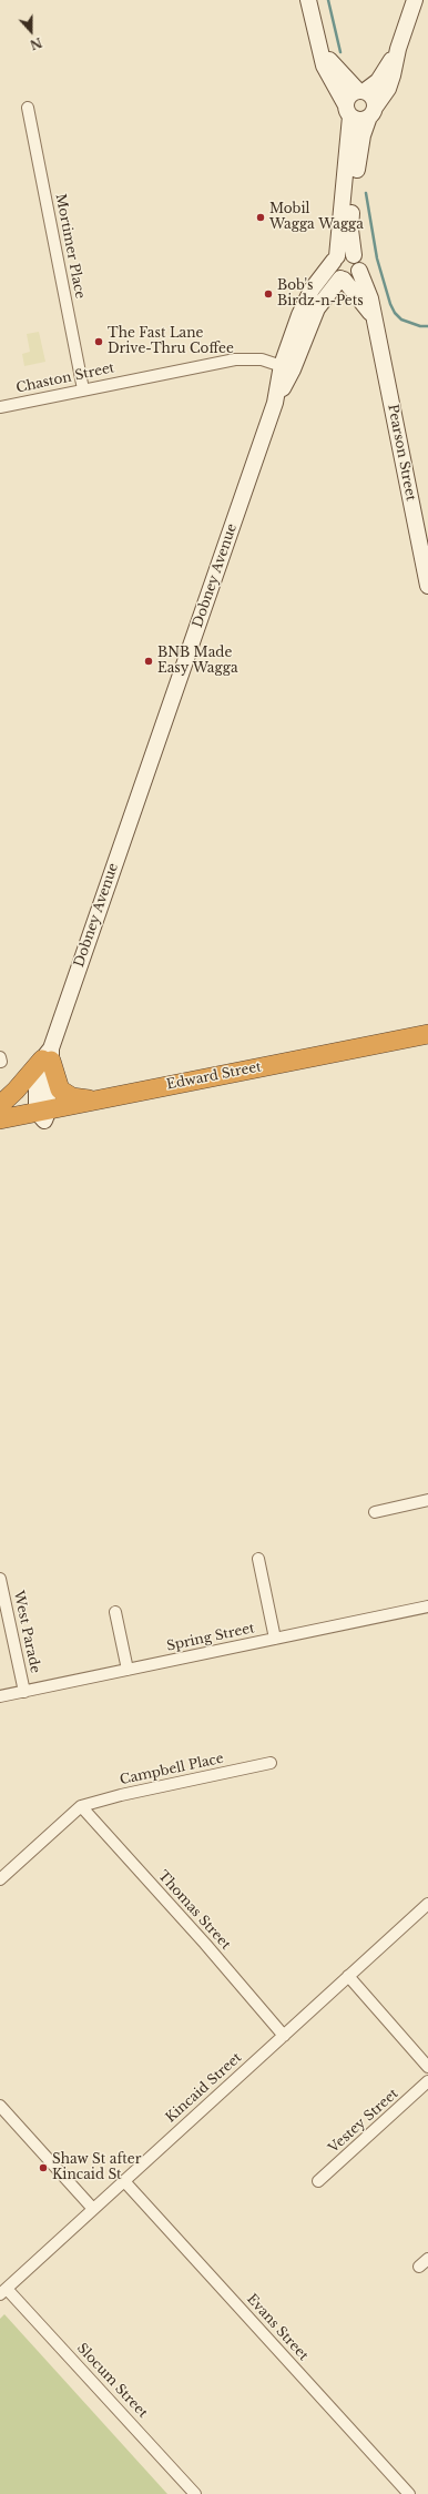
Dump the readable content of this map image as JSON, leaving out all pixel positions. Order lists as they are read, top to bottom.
{
  "streets": {
    "highway": ["Edward Street"],
    "street": [
      "Mortimer Place",
      "Chaston Street",
      "Pearson Street",
      "Dobney Avenue",
      "West Parade",
      "Spring Street",
      "Campbell Place",
      "Thomas Street",
      "Kincaid Street",
      "Vestey Street",
      "Evans Street",
      "Slocum Street"
    ]
  },
  "crossings": [
    ["Mortimer Place", "Chaston Street"],
    ["Chaston Street", "Dobney Avenue"],
    ["Pearson Street", "Dobney Avenue"],
    ["Dobney Avenue", "Edward Street"],
    ["West Parade", "Spring Street"],
    ["Campbell Place", "Thomas Street"],
    ["Thomas Street", "Kincaid Street"],
    ["Kincaid Street", "Evans Street"],
    ["Kincaid Street", "Slocum Street"]
  ],
  "places": [
    "Mobil Wagga Wagga",
    "Bob's Birdz-n-Pets",
    "The Fast Lane Drive-Thru Coffee",
    "BNB Made Easy Wagga",
    "Shaw St after Kincaid St"
  ],
  "north": "bottom"
}
